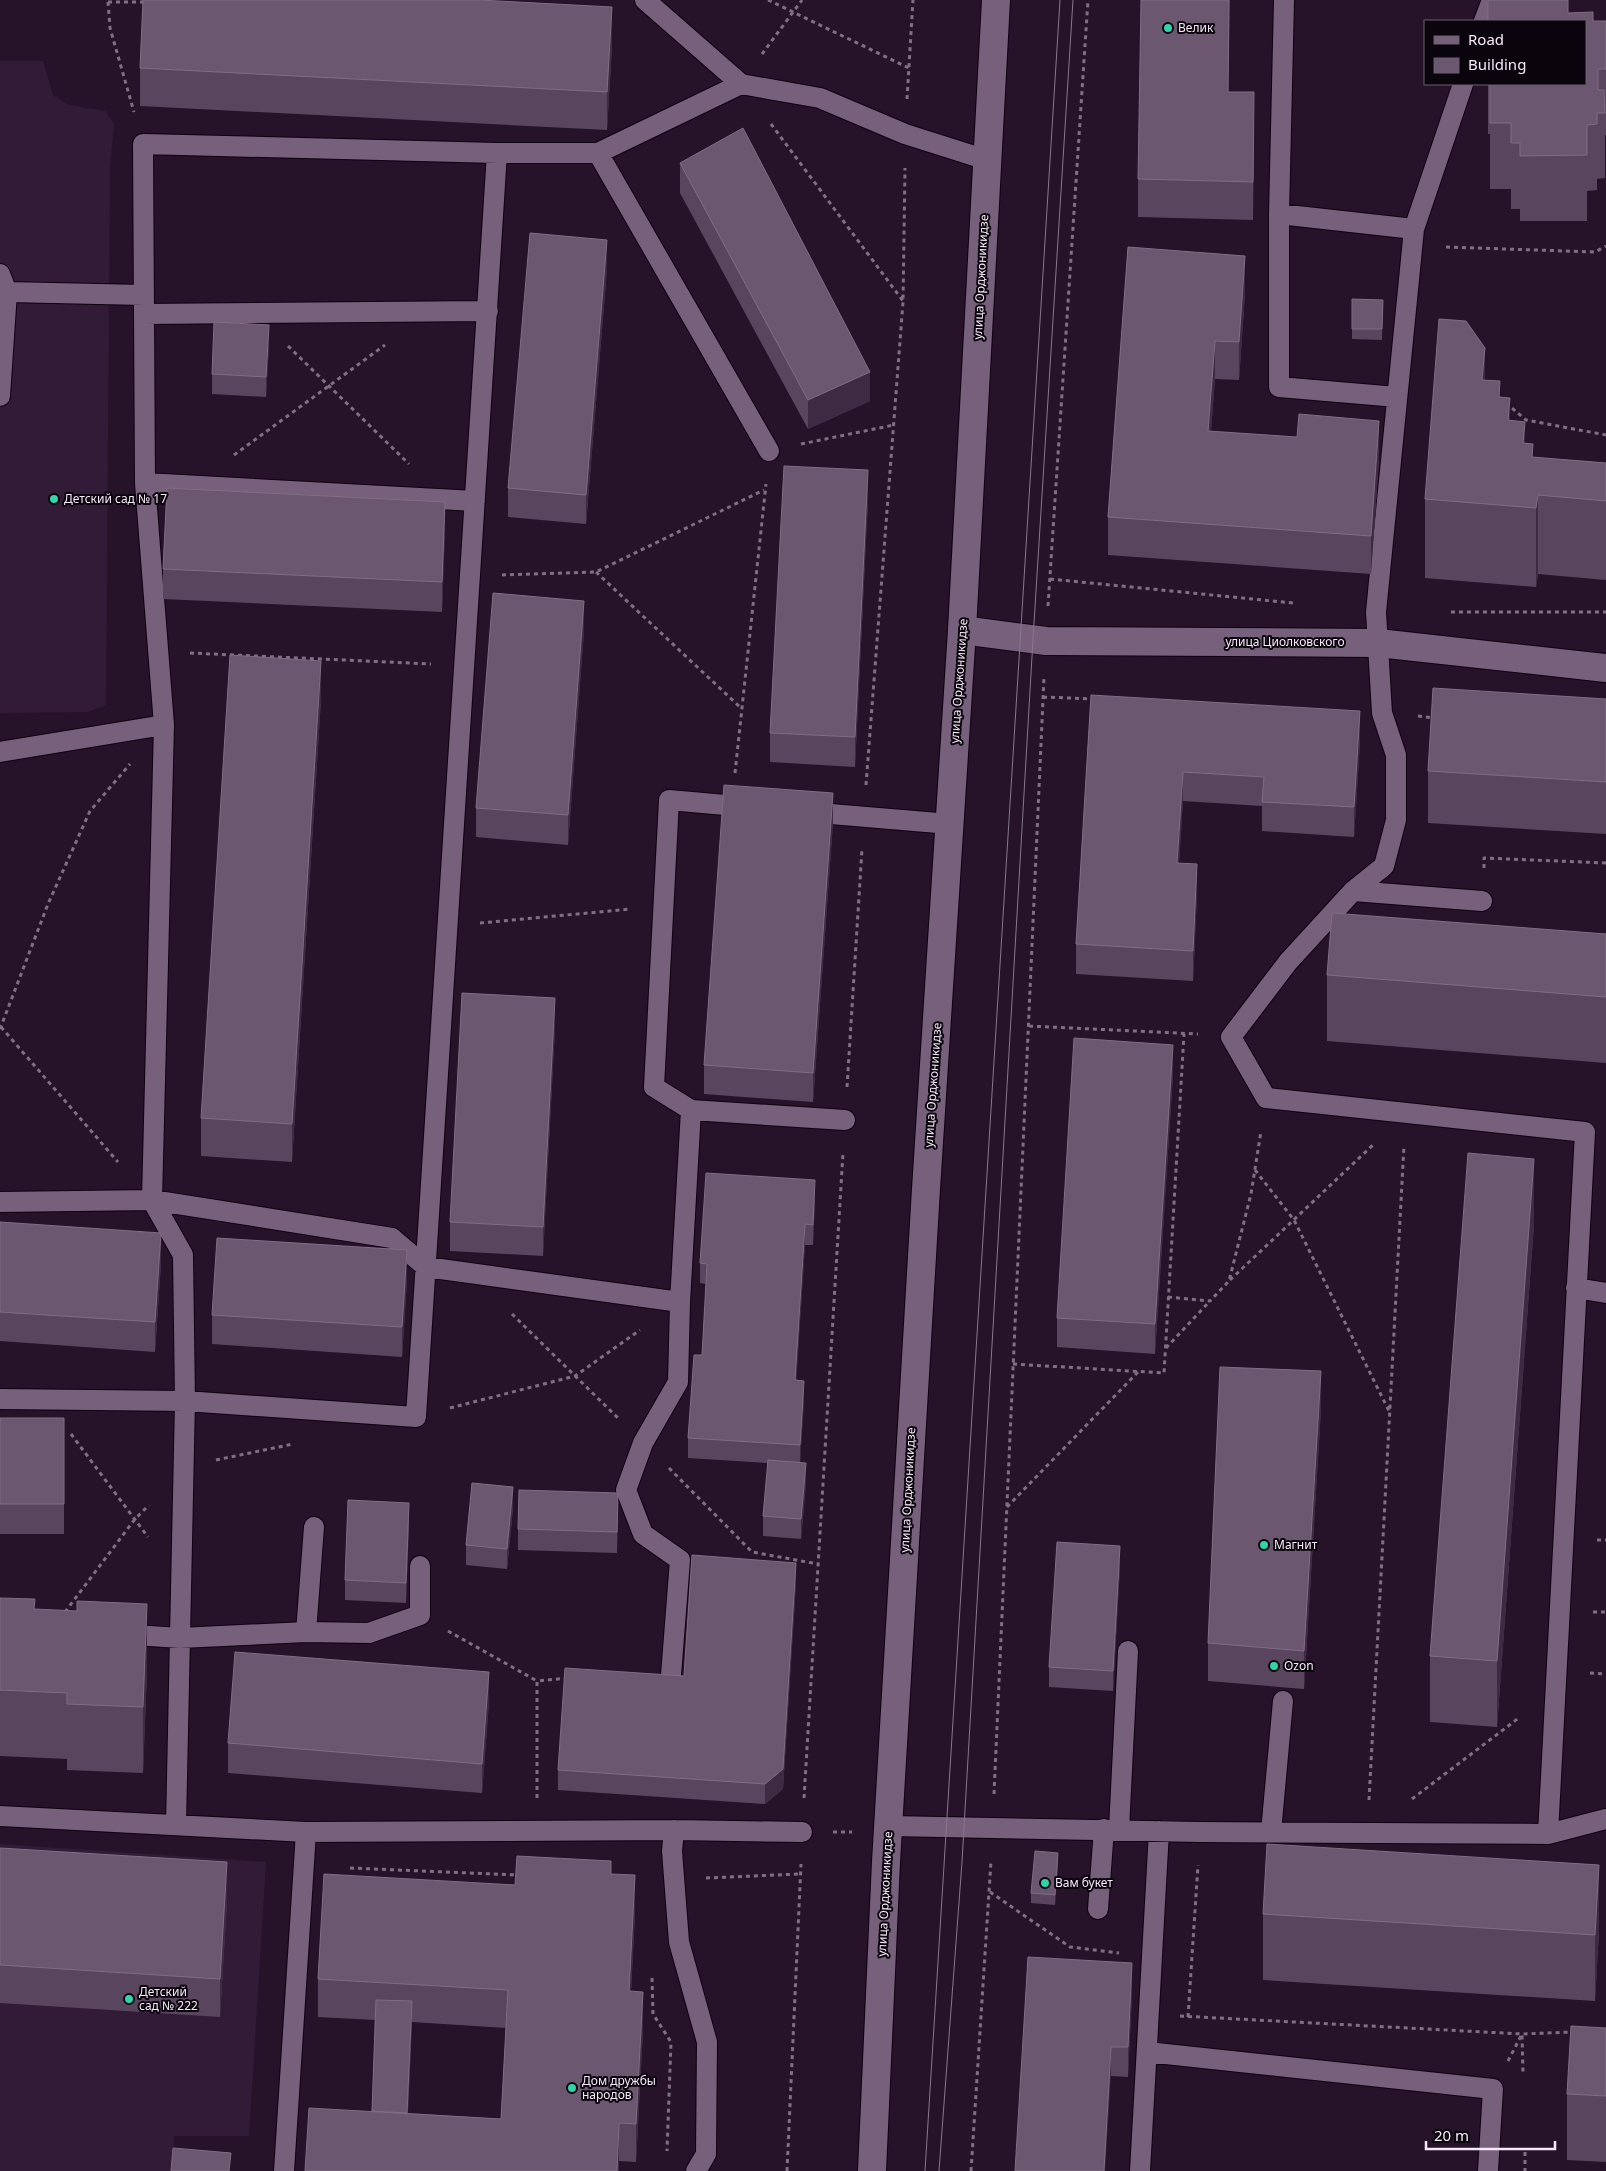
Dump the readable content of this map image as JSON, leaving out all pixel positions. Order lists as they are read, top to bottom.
{
  "streets": {
    "main road": ["улица Орджоникидзе", "улица Циолковского"]
  },
  "crossings": [
    ["улица Орджоникидзе", "улица Циолковского"]
  ],
  "places": [
    "Велик",
    "Детский сад № 17",
    "Магнит",
    "Ozon",
    "Вам букет",
    "Детский сад № 222",
    "Дом дружбы народов"
  ],
  "legend": ["Road", "Building"],
  "scale_bar": "20 m"
}
